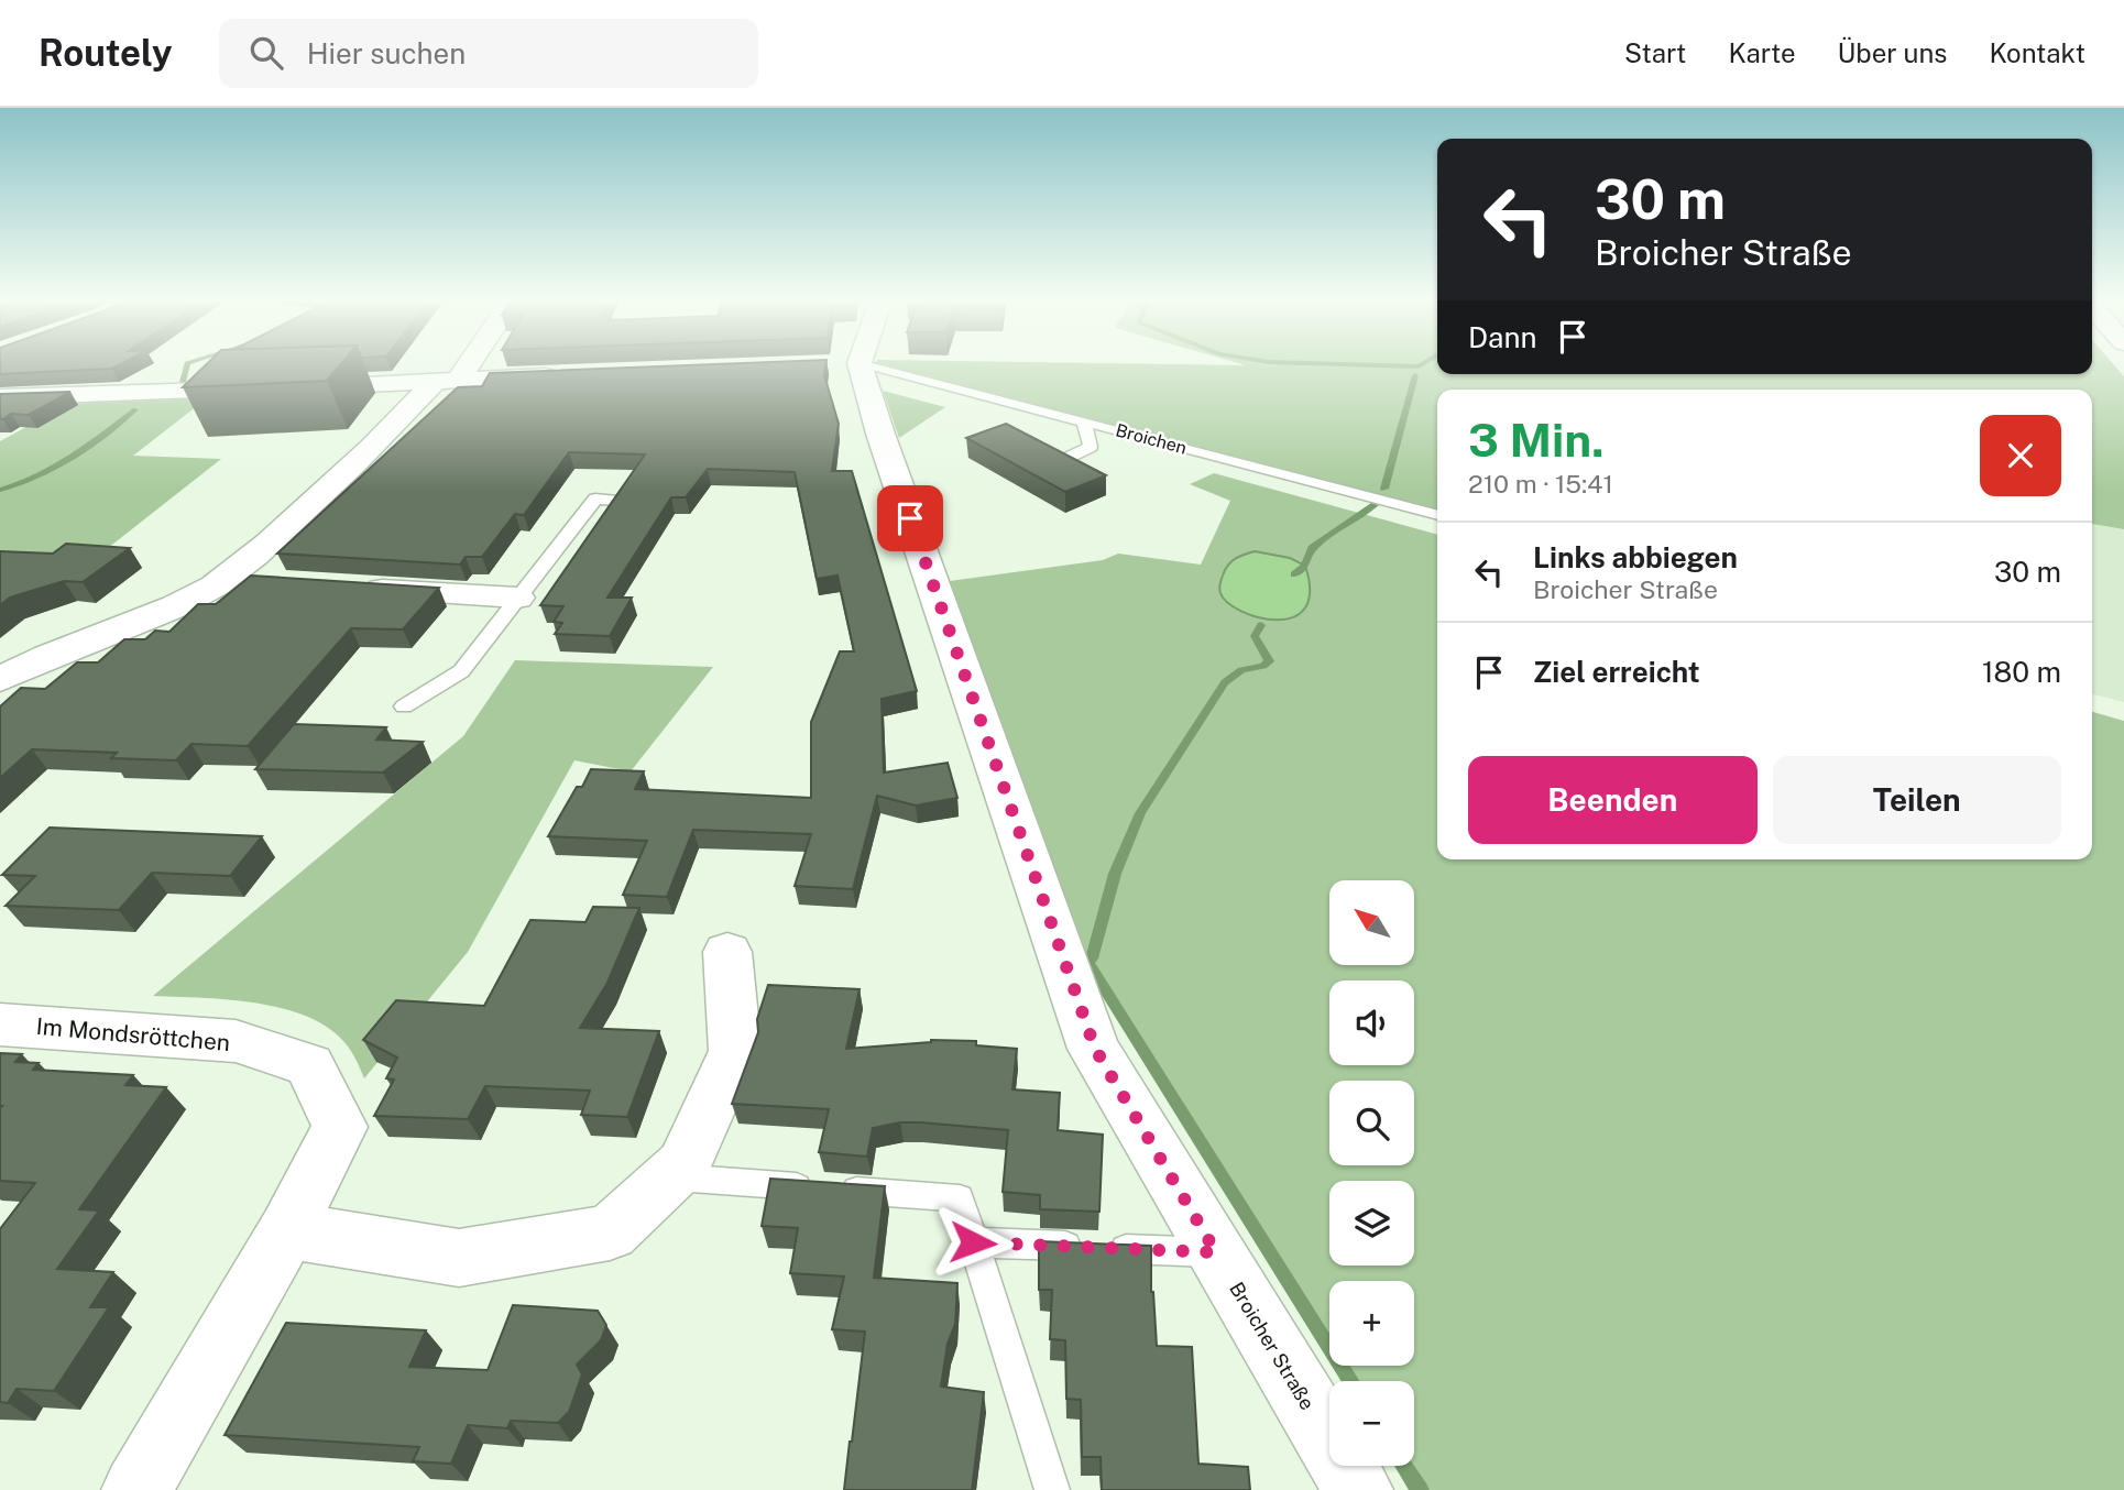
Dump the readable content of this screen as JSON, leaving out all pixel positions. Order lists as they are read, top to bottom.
{
  "streets": {
    "main road": ["Im Mondsröttchen", "Broicher Straße"],
    "lane": ["Broichen"]
  },
  "crossings": [
    ["Broichen", "Broicher Straße"]
  ],
  "north": "top left",
  "page": {
    "header": "Routely",
    "search": "Hier suchen",
    "nav": [
      "Start",
      "Karte",
      "Über uns",
      "Kontakt"
    ],
    "turn": ["30 m", "Broicher Straße"],
    "then": "Dann",
    "heading": ["3 Min.", "210 m · 15:41"],
    "list": [
      {
        "name": "Links abbiegen",
        "note": "Broicher Straße",
        "value": "30 m"
      },
      {
        "name": "Ziel erreicht",
        "value": "180 m"
      }
    ],
    "buttons": ["Beenden", "Teilen"],
    "map_buttons": ["+", "−"]
  }
}
